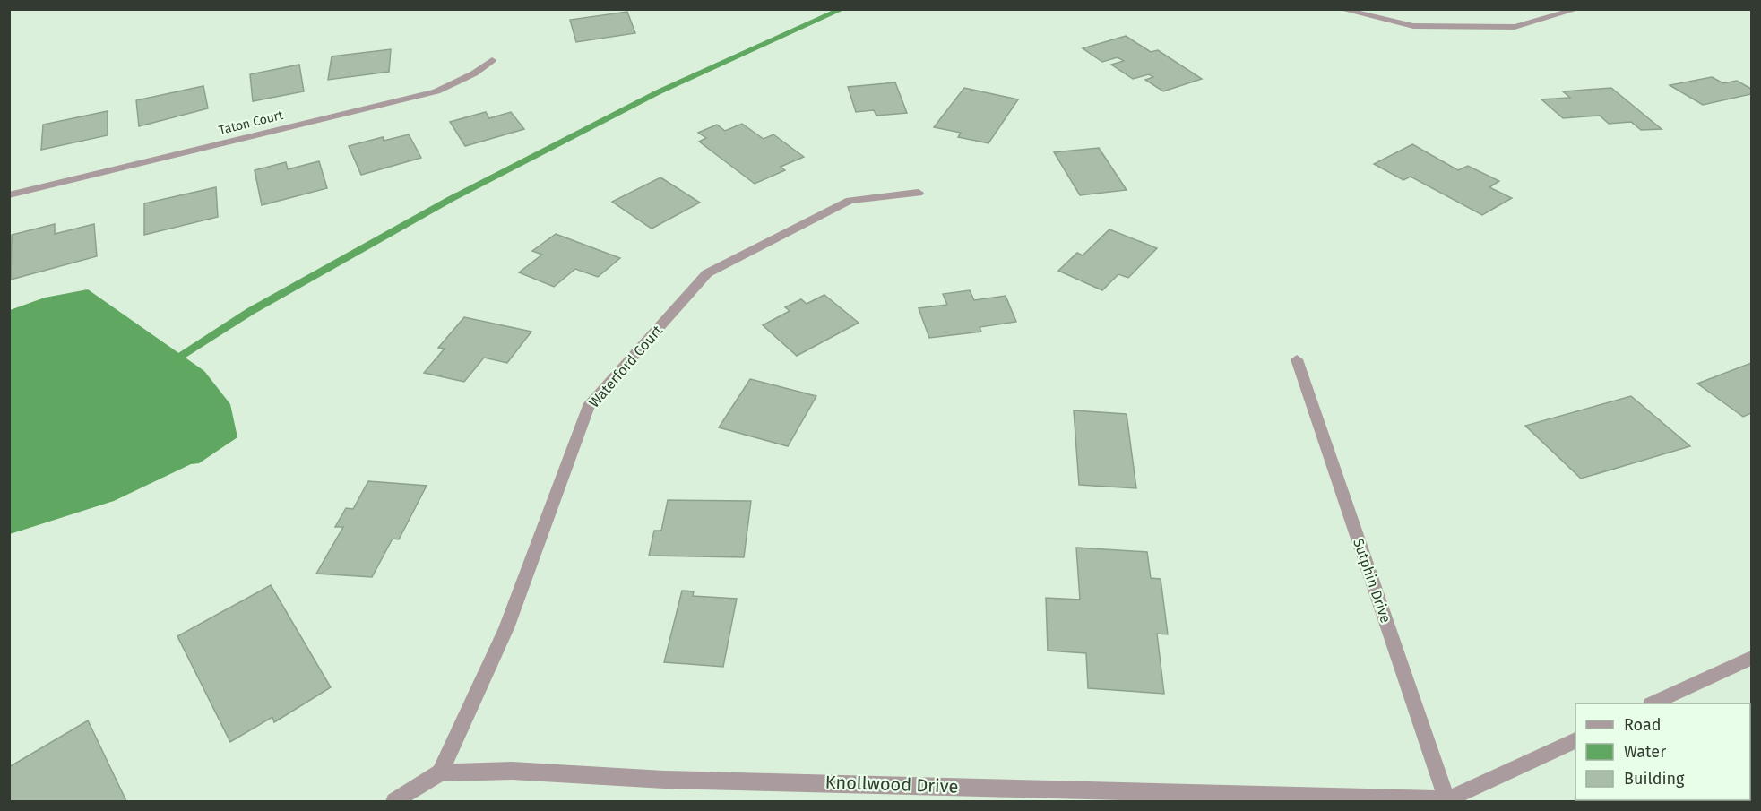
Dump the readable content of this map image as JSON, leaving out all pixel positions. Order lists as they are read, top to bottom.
{
  "streets": {
    "street": [
      "Taton Court",
      "Waterford Court",
      "Sutphin Drive",
      "Knollwood Drive"
    ]
  },
  "crossings": [
    ["Waterford Court", "Knollwood Drive"],
    ["Sutphin Drive", "Knollwood Drive"]
  ],
  "legend": ["Road", "Water", "Building"]
}
